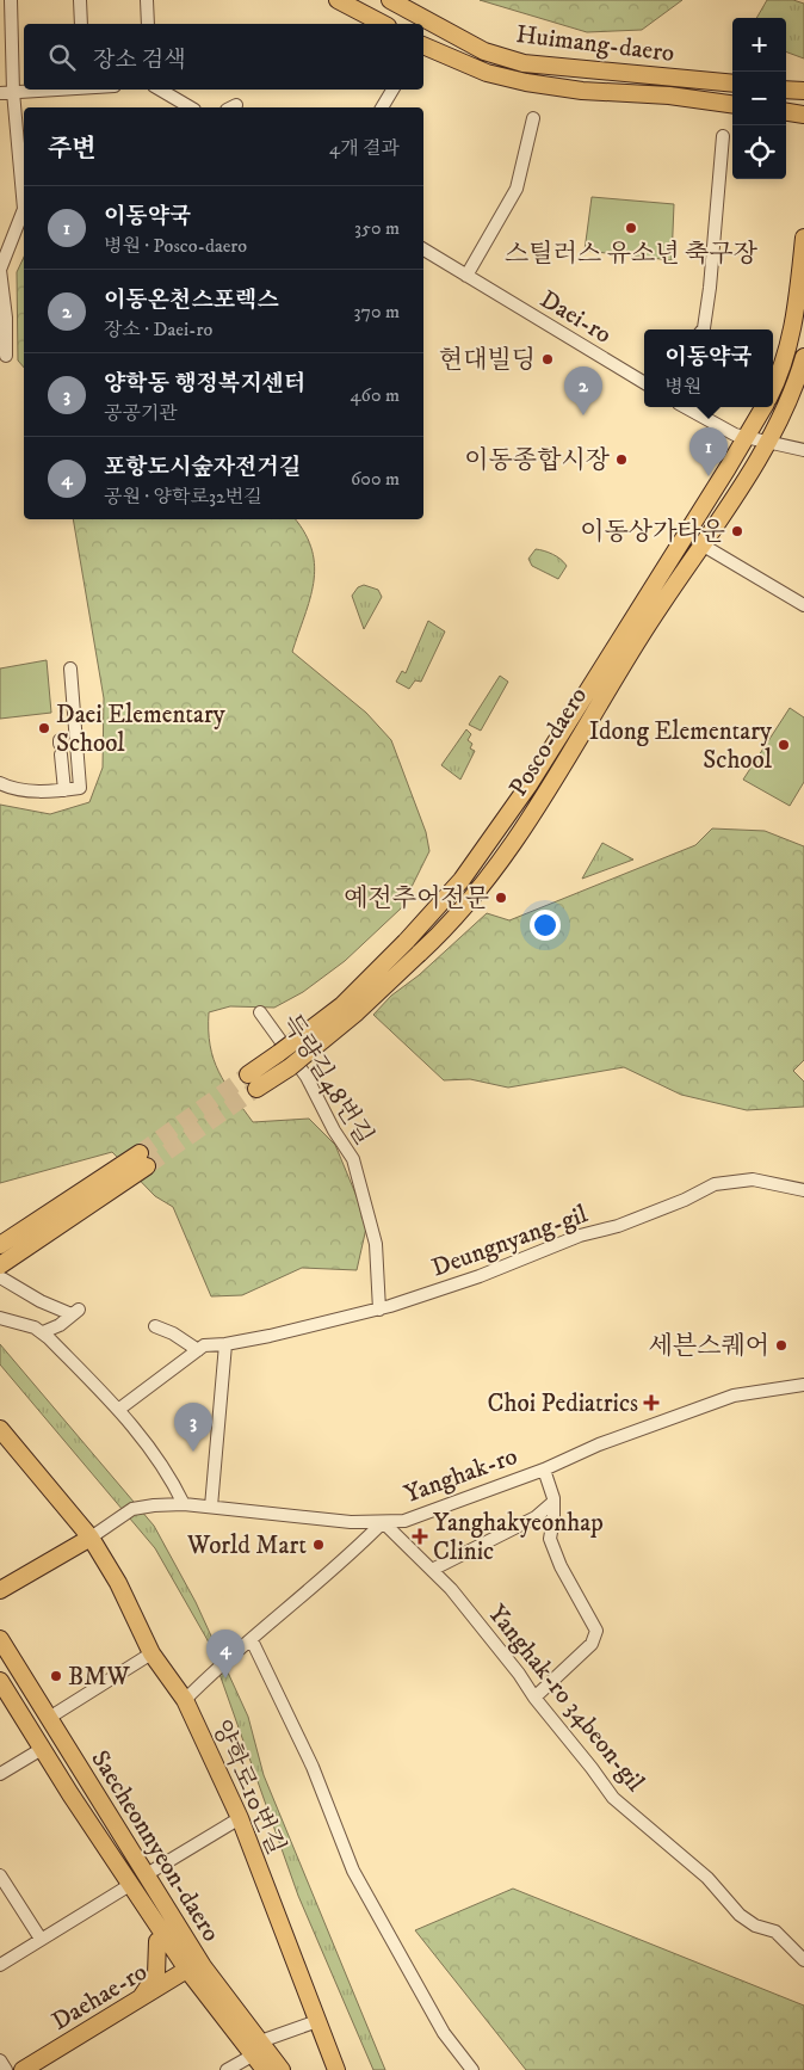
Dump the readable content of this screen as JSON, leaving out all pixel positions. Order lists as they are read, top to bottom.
{
  "streets": {
    "main road": [
      "Huimang-daero",
      "Posco-daero",
      "Yanghak-ro",
      "양학로10번길",
      "Saecheonnyeon-daero",
      "Daehae-ro"
    ],
    "street": [
      "Daei-ro",
      "득량길48번길",
      "Deungnyang-gil",
      "Yanghak-ro 34beon-gil"
    ]
  },
  "crossings": [
    ["득량길48번길", "Deungnyang-gil"],
    ["Yanghak-ro", "Yanghak-ro 34beon-gil"],
    ["Yanghak-ro", "양학로10번길"],
    ["Saecheonnyeon-daero", "Daehae-ro"]
  ],
  "places": {
    "other": [
      "스틸러스 유소년 축구장",
      "현대빌딩",
      "이동종합시장",
      "이동상가타운",
      "Daei Elementary School",
      "Idong Elementary School",
      "예전추어전문",
      "세븐스퀘어",
      "World Mart",
      "BMW"
    ],
    "health": ["Choi Pediatrics", "Yanghakyeonhap Clinic"]
  },
  "page": {
    "map_buttons": ["+", "−"],
    "search": "장소 검색",
    "heading": ["주변", "4개 결과"],
    "list": [
      {
        "mark": "1",
        "name": "이동약국",
        "note": "병원 · Posco-daero",
        "value": "350 m"
      },
      {
        "mark": "2",
        "name": "이동온천스포렉스",
        "note": "장소 · Daei-ro",
        "value": "370 m"
      },
      {
        "mark": "3",
        "name": "양학동 행정복지센터",
        "note": "공공기관",
        "value": "460 m"
      },
      {
        "mark": "4",
        "name": "포항도시숲자전거길",
        "note": "공원 · 양학로32번길",
        "value": "600 m"
      }
    ],
    "popup": ["이동약국", "병원"],
    "pins": [
      "2",
      "1",
      "3",
      "4"
    ]
  }
}
